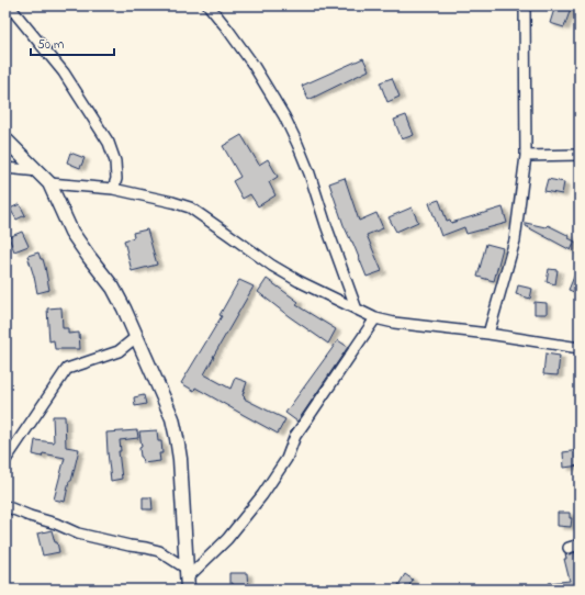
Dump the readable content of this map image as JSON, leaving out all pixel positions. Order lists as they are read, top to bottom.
{
  "scale_bar": "50 m"
}
